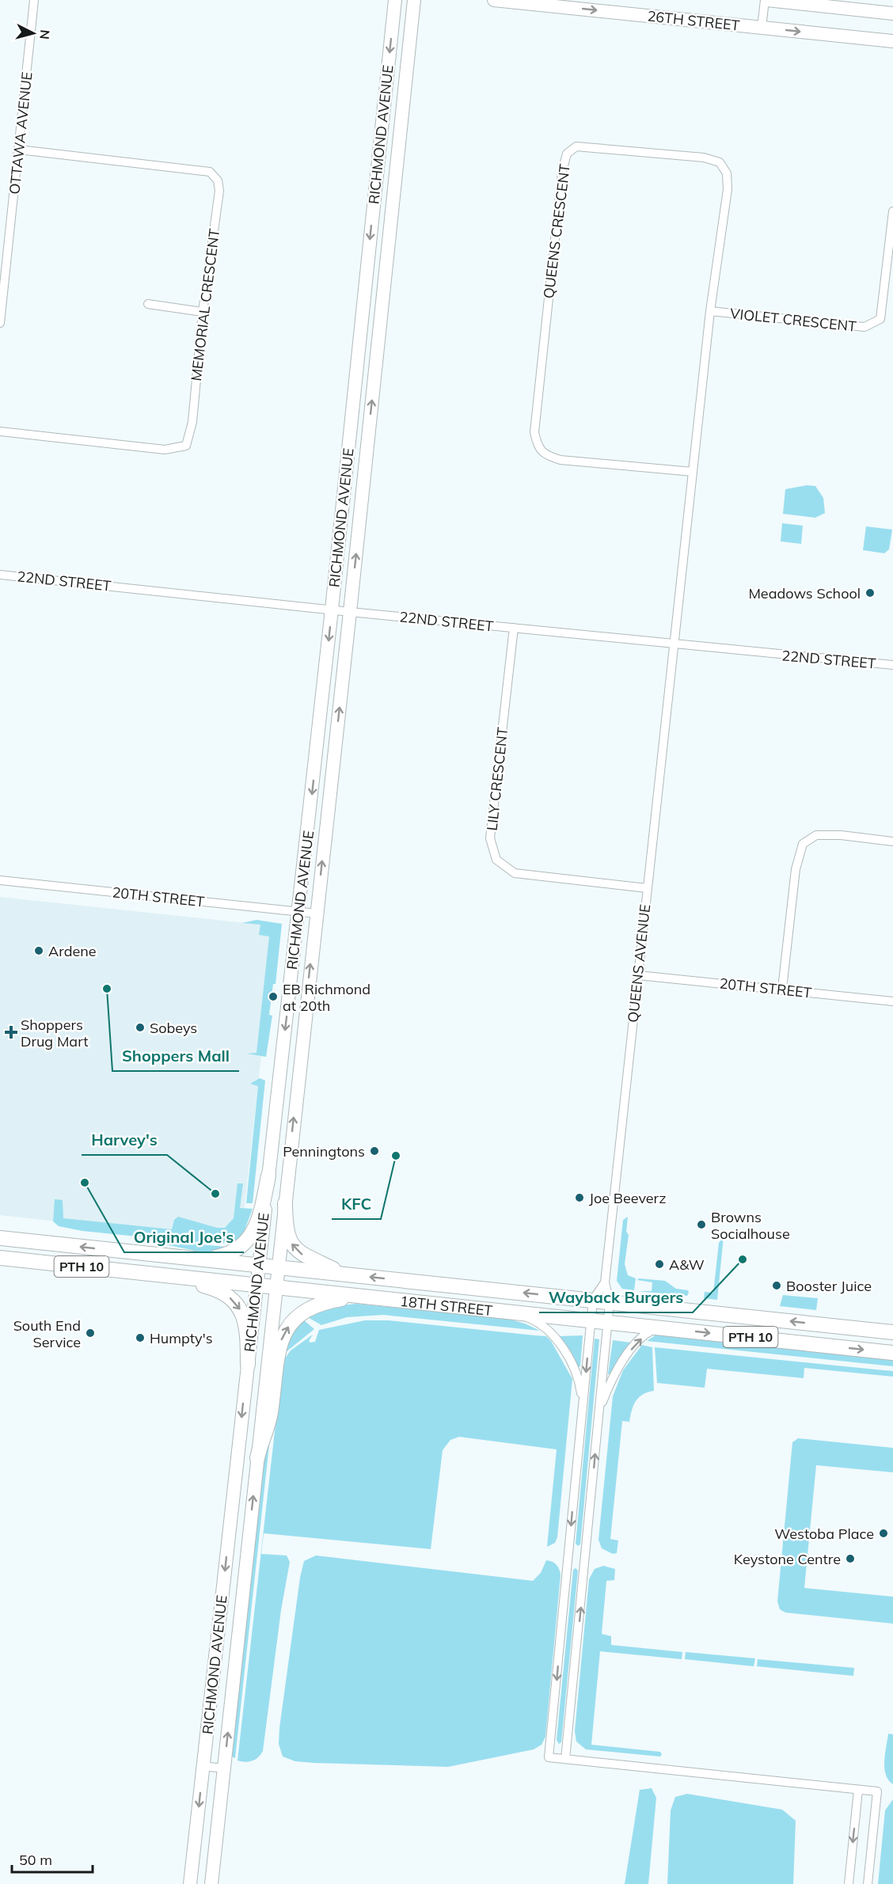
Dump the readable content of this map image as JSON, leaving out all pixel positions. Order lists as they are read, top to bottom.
{
  "streets": {
    "main road": [
      "26TH STREET",
      "RICHMOND AVENUE",
      "PTH 10",
      "18TH STREET"
    ],
    "street": [
      "OTTAWA AVENUE",
      "QUEENS CRESCENT",
      "MEMORIAL CRESCENT",
      "VIOLET CRESCENT",
      "22ND STREET",
      "LILY CRESCENT",
      "20TH STREET",
      "QUEENS AVENUE"
    ]
  },
  "crossings": [
    ["OTTAWA AVENUE", "MEMORIAL CRESCENT"],
    ["RICHMOND AVENUE", "22ND STREET"],
    ["RICHMOND AVENUE", "20TH STREET"],
    ["RICHMOND AVENUE", "18TH STREET"],
    ["QUEENS CRESCENT", "VIOLET CRESCENT"],
    ["QUEENS CRESCENT", "22ND STREET"],
    ["QUEENS CRESCENT", "QUEENS AVENUE"],
    ["22ND STREET", "LILY CRESCENT"],
    ["22ND STREET", "QUEENS AVENUE"],
    ["LILY CRESCENT", "QUEENS AVENUE"],
    ["20TH STREET", "QUEENS AVENUE"]
  ],
  "places": {
    "other": [
      "Meadows School",
      "Ardene",
      "Shoppers Mall",
      "EB Richmond at 20th",
      "Sobeys",
      "Penningtons",
      "KFC",
      "Original Joe's",
      "Harvey's",
      "Joe Beeverz",
      "Browns Socialhouse",
      "Wayback Burgers",
      "A&W",
      "Booster Juice",
      "South End Service",
      "Humpty's",
      "Westoba Place",
      "Keystone Centre"
    ],
    "health": ["Shoppers Drug Mart"]
  },
  "scale_bar": "50 m",
  "north": "right"
}
